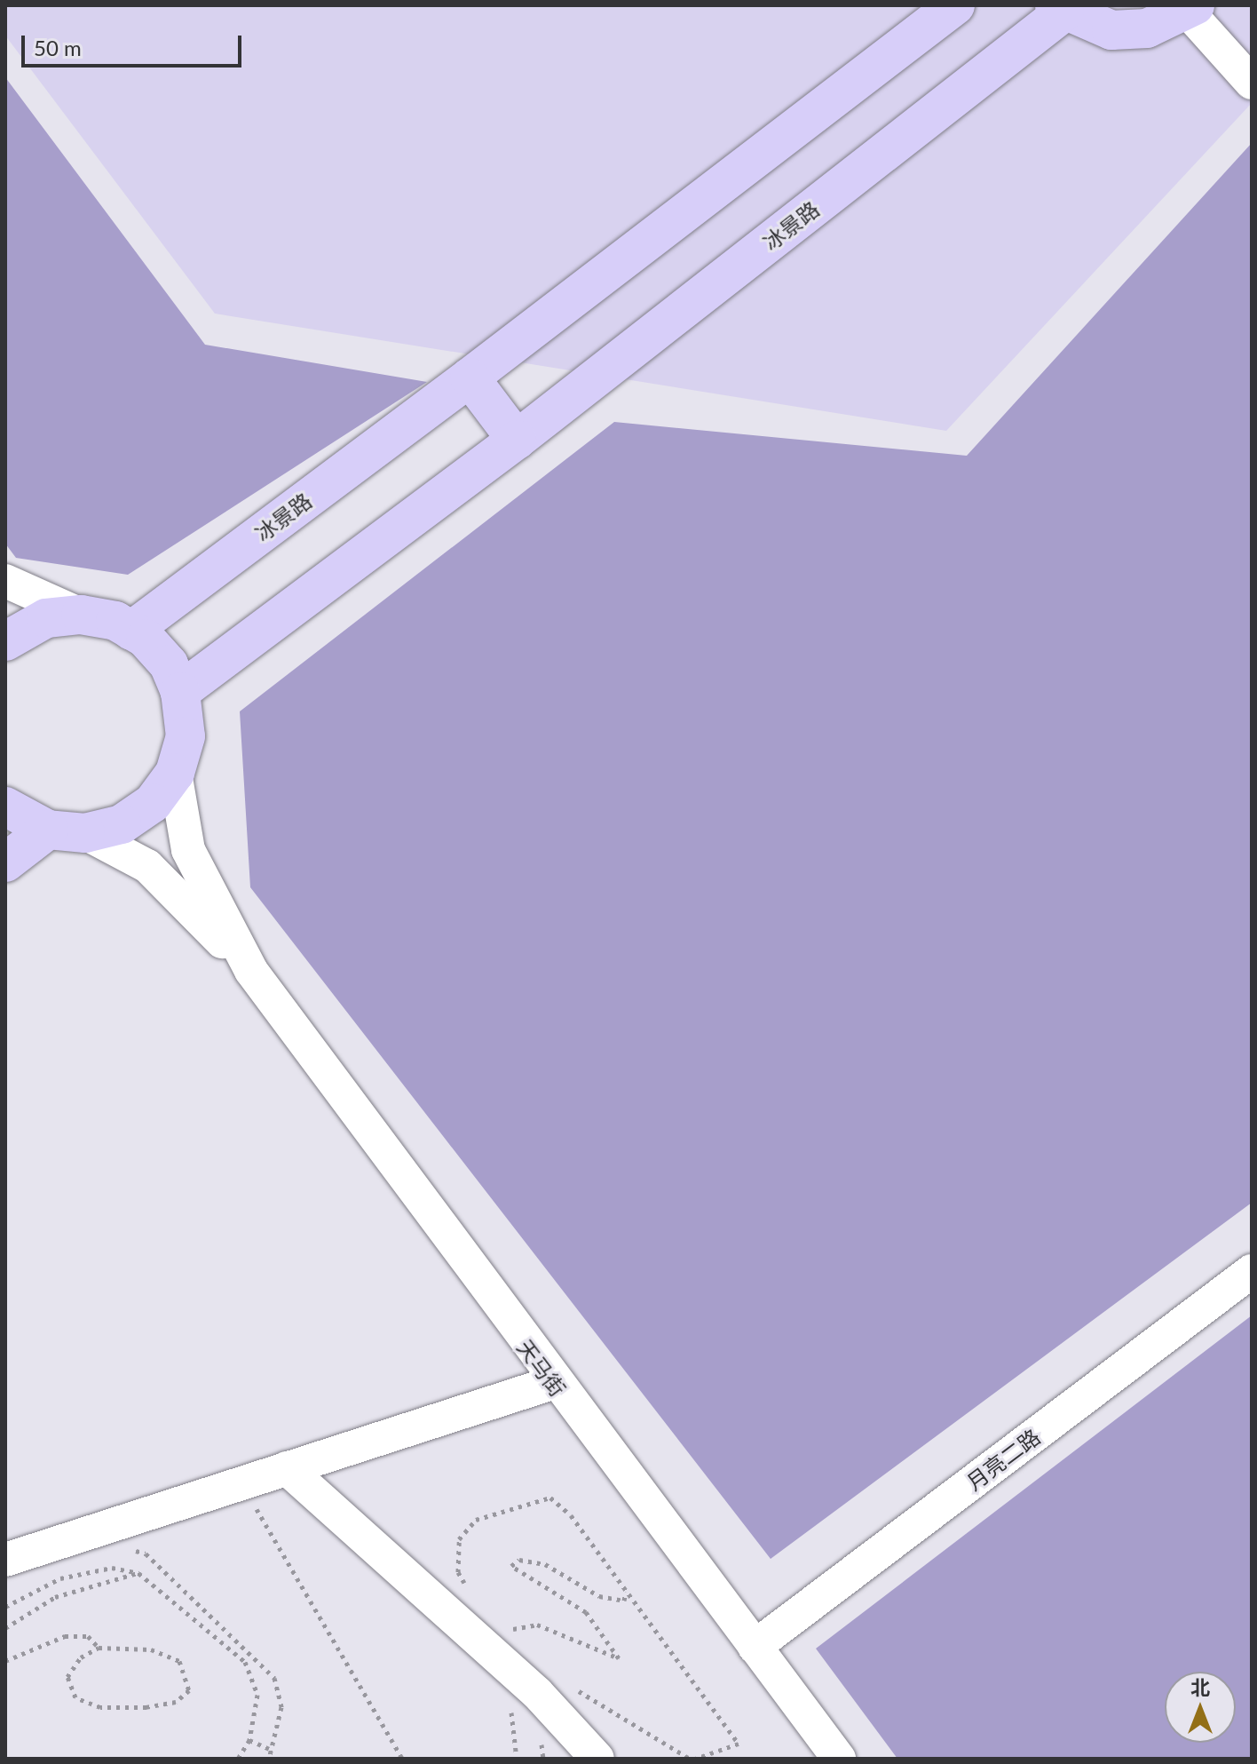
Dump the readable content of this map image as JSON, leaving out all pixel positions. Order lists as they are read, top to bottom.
{
  "streets": {
    "main road": ["冰景路"],
    "street": ["天马街", "月亮二路"]
  },
  "crossings": [
    ["天马街", "月亮二路"]
  ],
  "scale_bar": "50 m",
  "north": "top"
}
